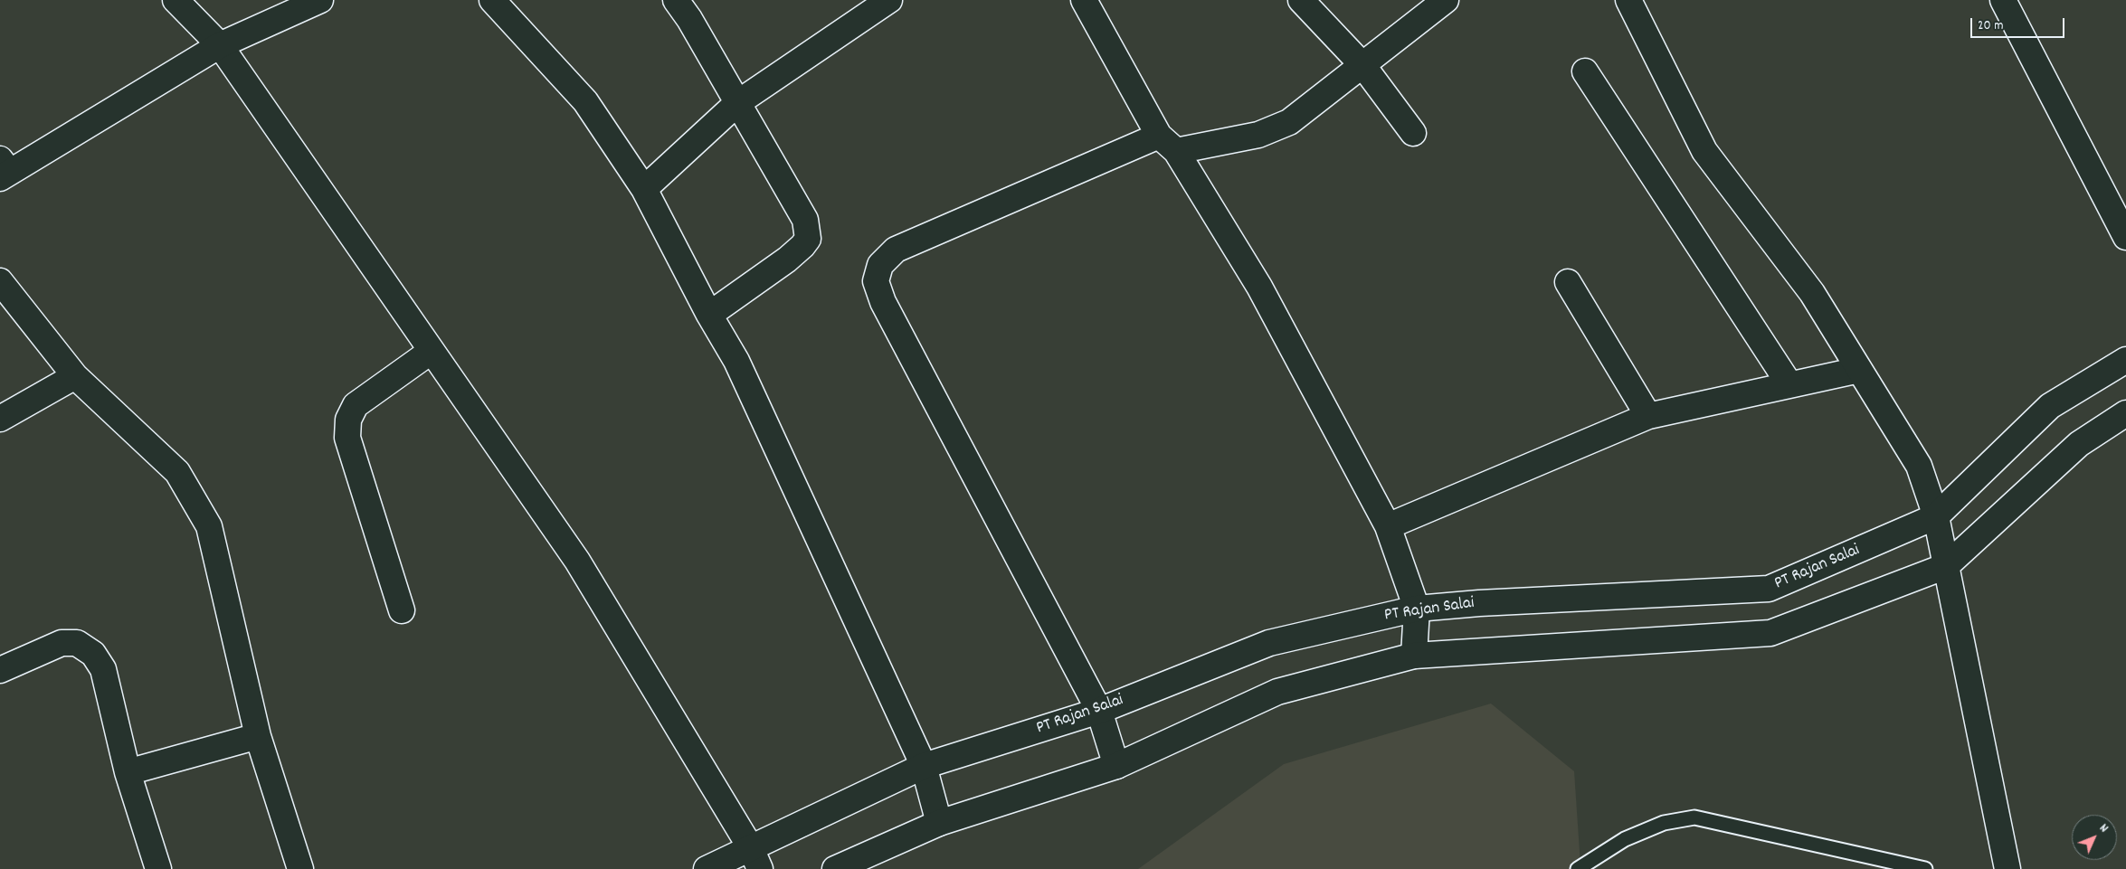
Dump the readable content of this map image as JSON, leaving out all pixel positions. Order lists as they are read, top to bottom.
{
  "streets": {
    "street": ["PT Rajan Salai"]
  },
  "scale_bar": "20 m",
  "north": "top right"
}
